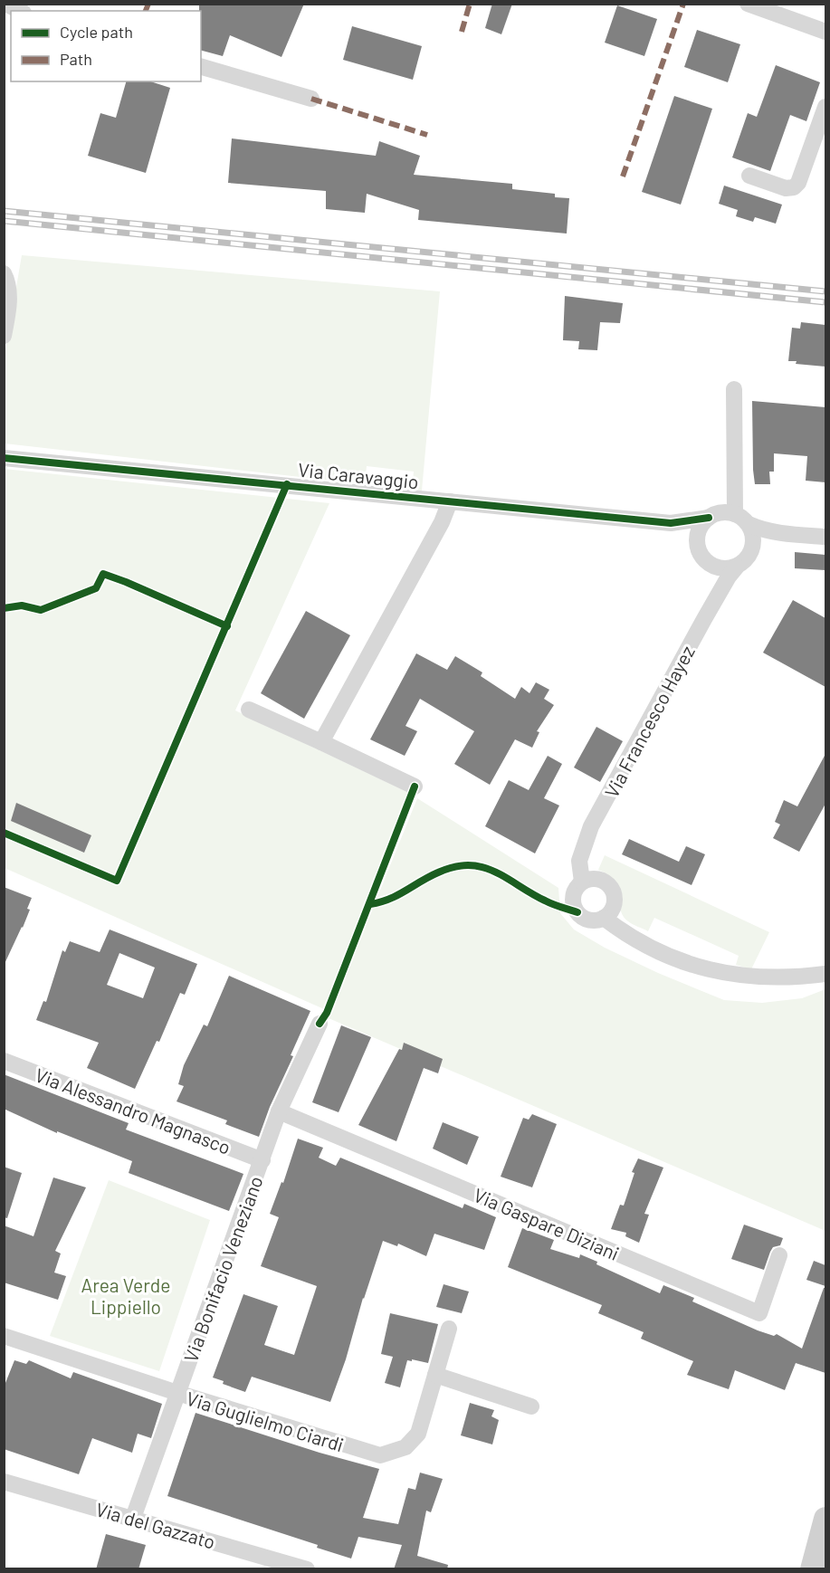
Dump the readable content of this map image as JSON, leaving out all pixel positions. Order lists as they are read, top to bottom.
{
  "streets": {
    "street": [
      "Via Caravaggio",
      "Via Francesco Hayez",
      "Via Alessandro Magnasco",
      "Via Gaspare Diziani",
      "Via Bonifacio Veneziano",
      "Via Guglielmo Ciardi",
      "Via del Gazzato"
    ]
  },
  "crossings": [
    ["Via Caravaggio", "Via Francesco Hayez"],
    ["Via Alessandro Magnasco", "Via Bonifacio Veneziano"],
    ["Via Gaspare Diziani", "Via Bonifacio Veneziano"],
    ["Via Bonifacio Veneziano", "Via Guglielmo Ciardi"],
    ["Via Bonifacio Veneziano", "Via del Gazzato"]
  ],
  "parks": ["Area Verde Lippiello"],
  "legend": ["Cycle path", "Path"]
}
